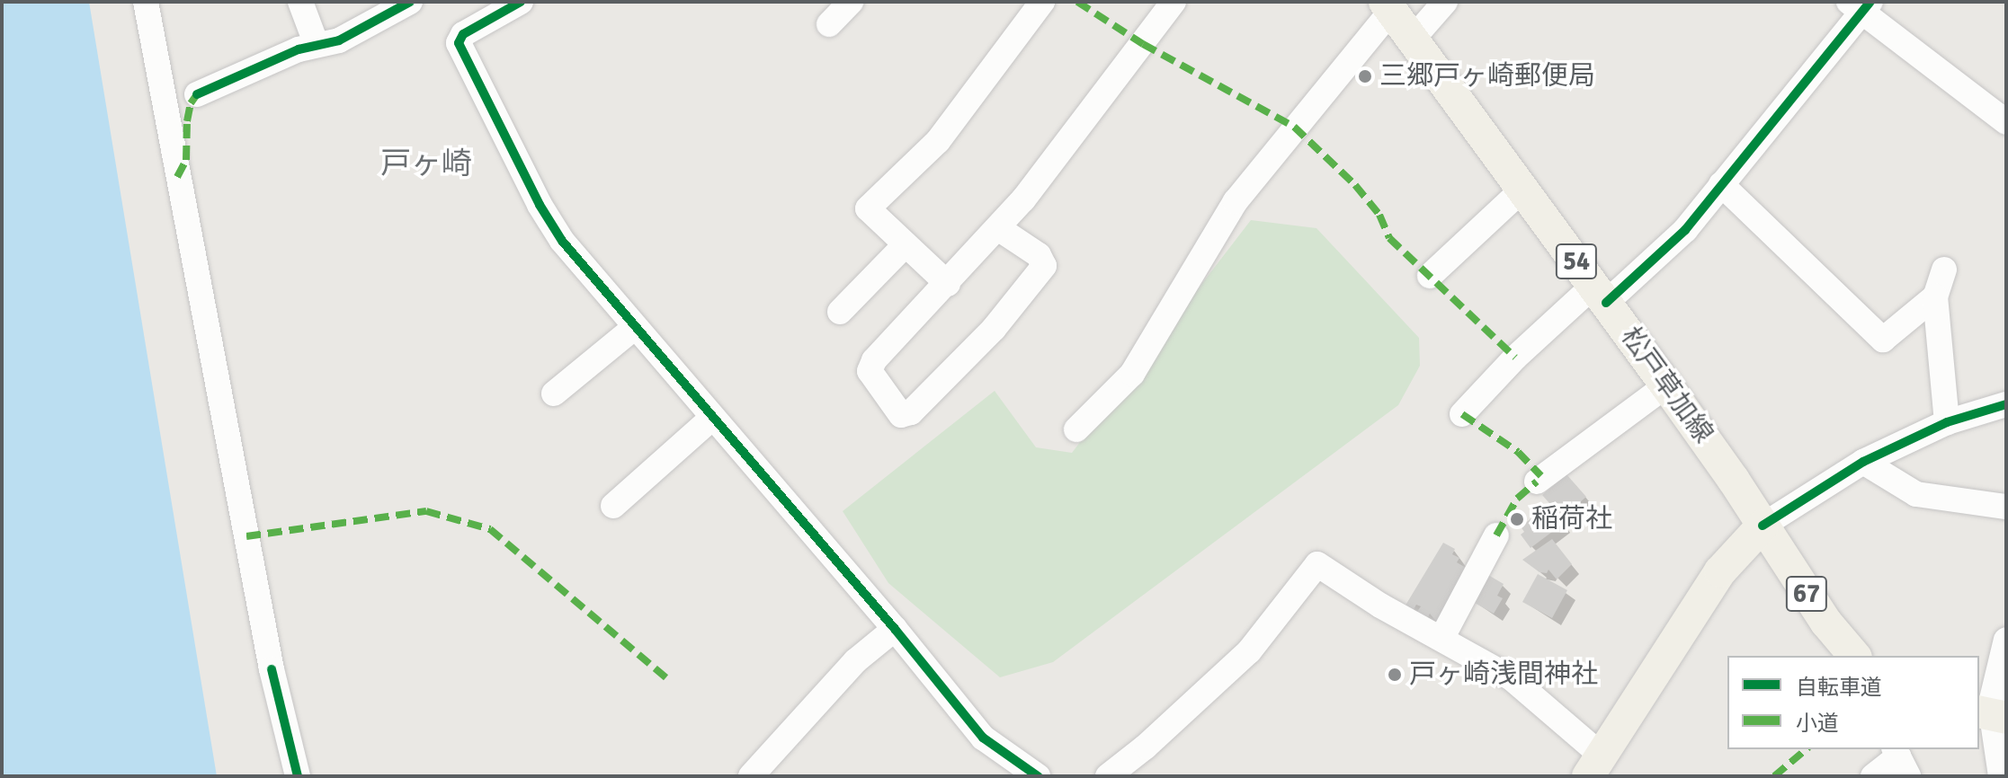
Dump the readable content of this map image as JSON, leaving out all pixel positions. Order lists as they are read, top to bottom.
{
  "streets": {
    "main road": ["54", "松戸草加線", "67"]
  },
  "crossings": [
    ["松戸草加線", "67"]
  ],
  "districts": ["戸ヶ崎"],
  "places": ["三郷戸ヶ崎郵便局", "稲荷社", "戸ヶ崎浅間神社"],
  "legend": ["自転車道", "小道"]
}
